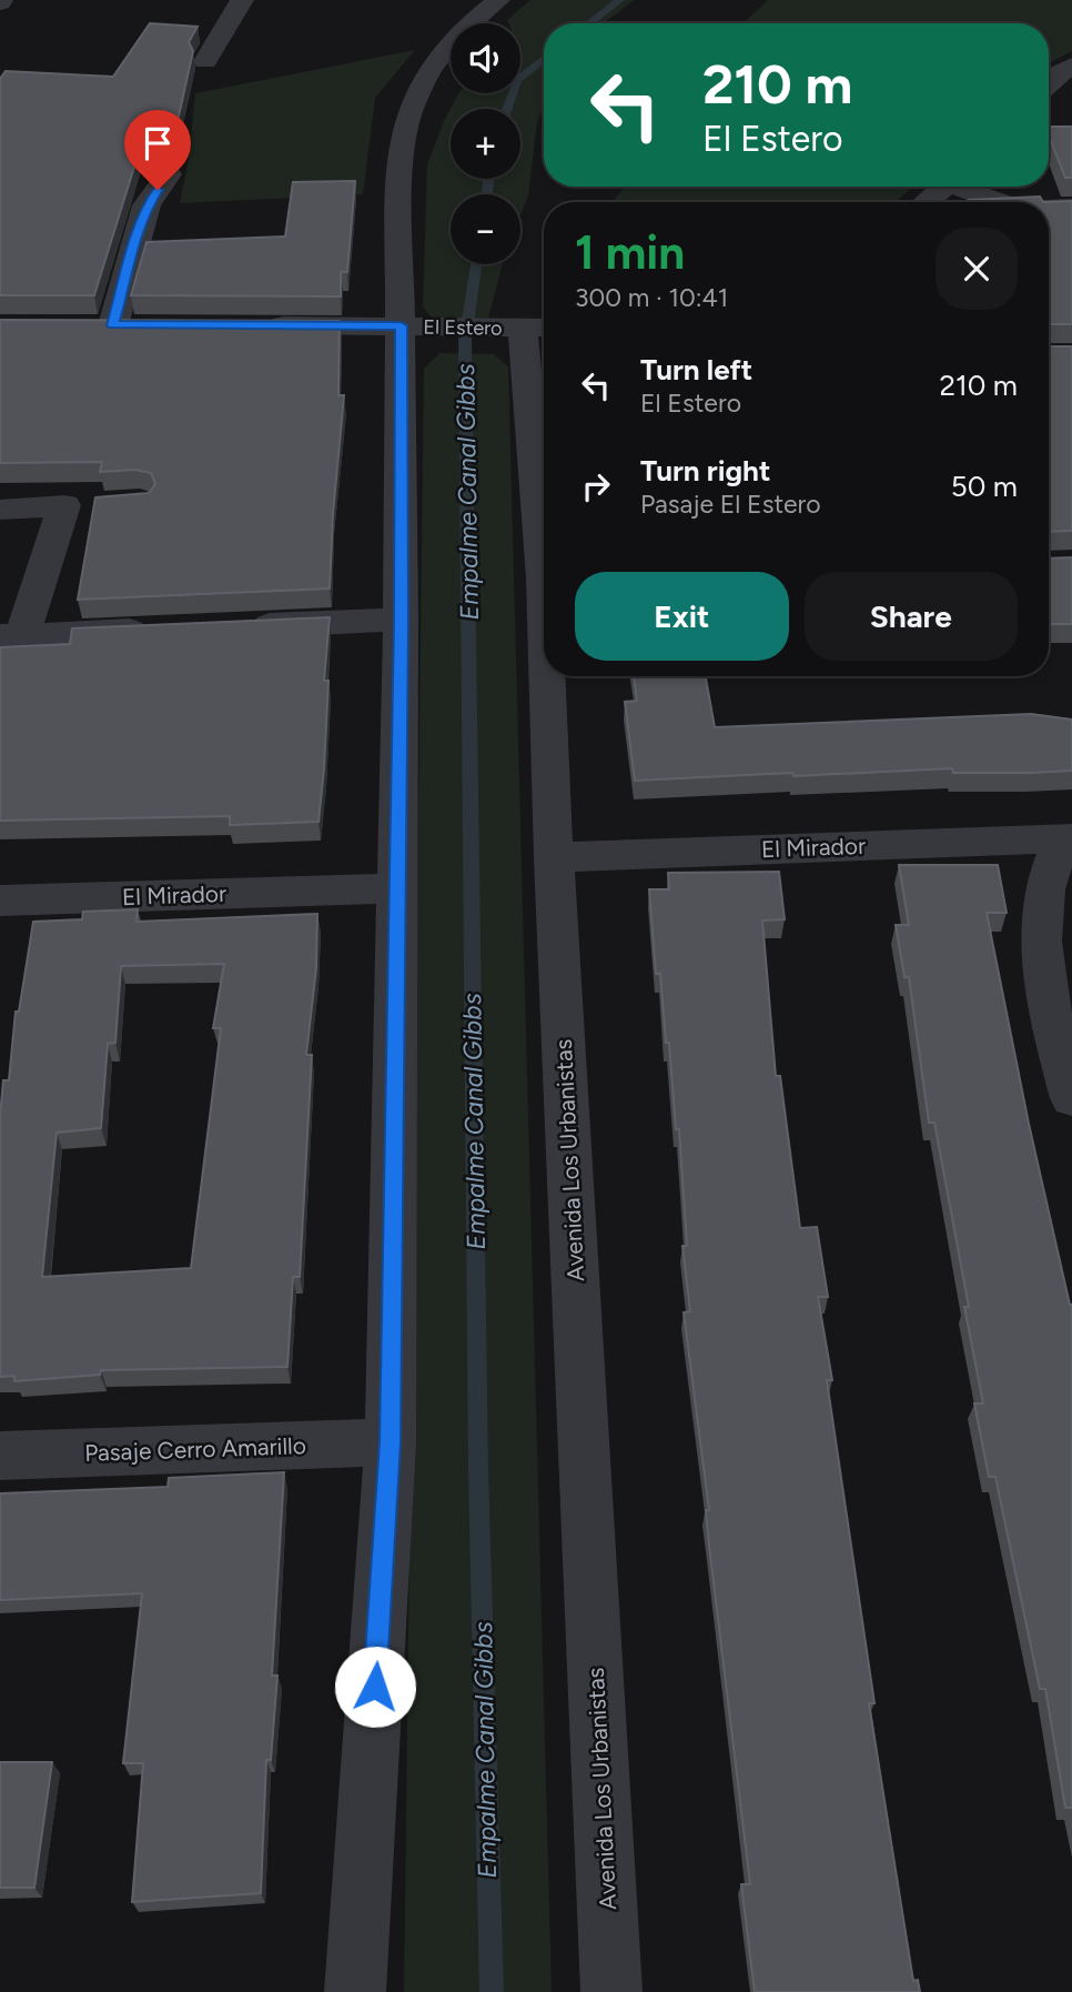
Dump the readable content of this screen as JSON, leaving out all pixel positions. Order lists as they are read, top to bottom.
{
  "streets": {
    "street": [
      "El Estero",
      "El Mirador",
      "Avenida Los Urbanistas",
      "Pasaje Cerro Amarillo"
    ]
  },
  "crossings": [
    ["El Estero", "Avenida Los Urbanistas"],
    ["El Mirador", "Avenida Los Urbanistas"]
  ],
  "water": ["Empalme Canal Gibbs"],
  "page": {
    "map_buttons": ["+", "−"],
    "turn": ["210 m", "El Estero"],
    "heading": ["1 min", "300 m · 10:41"],
    "list": [
      {
        "name": "Turn left",
        "note": "El Estero",
        "value": "210 m"
      },
      {
        "name": "Turn right",
        "note": "Pasaje El Estero",
        "value": "50 m"
      }
    ],
    "buttons": ["Exit", "Share"]
  }
}
